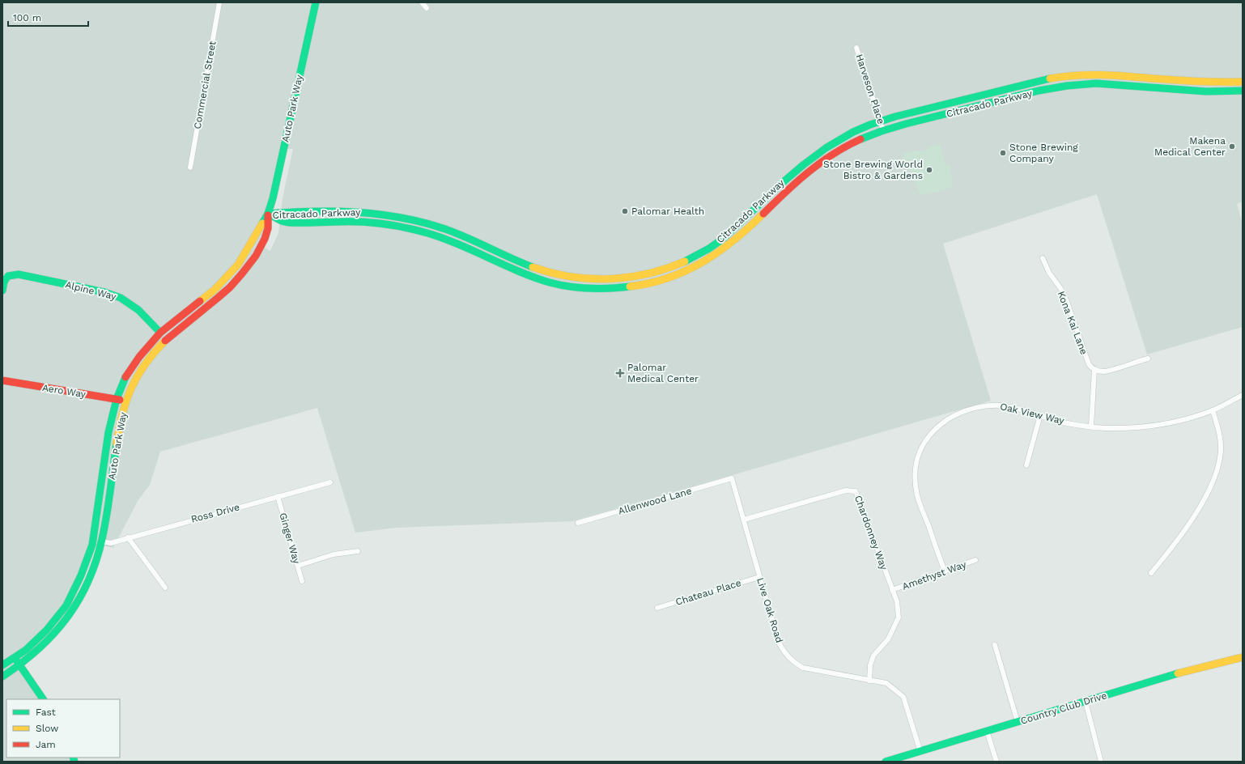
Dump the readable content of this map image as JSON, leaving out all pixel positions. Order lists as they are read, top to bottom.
{
  "streets": {
    "main road": [
      "Citracado Parkway",
      "Auto Park Way",
      "Alpine Way",
      "Aero Way",
      "Country Club Drive"
    ],
    "street": [
      "Commercial Street",
      "Harveson Place",
      "Kona Kai Lane",
      "Oak View Way",
      "Allenwood Lane",
      "Ross Drive",
      "Chardonney Way",
      "Ginger Way",
      "Amethyst Way",
      "Chateau Place",
      "Live Oak Road"
    ]
  },
  "crossings": [
    ["Harveson Place", "Citracado Parkway"],
    ["Citracado Parkway", "Auto Park Way"],
    ["Auto Park Way", "Alpine Way"],
    ["Auto Park Way", "Aero Way"],
    ["Auto Park Way", "Ross Drive"],
    ["Oak View Way", "Amethyst Way"],
    ["Allenwood Lane", "Live Oak Road"],
    ["Ross Drive", "Ginger Way"],
    ["Chardonney Way", "Amethyst Way"],
    ["Chardonney Way", "Live Oak Road"],
    ["Chateau Place", "Live Oak Road"],
    ["Live Oak Road", "Country Club Drive"]
  ],
  "places": {
    "other": [
      "Makena Medical Center",
      "Stone Brewing Company",
      "Stone Brewing World Bistro & Gardens",
      "Palomar Health"
    ],
    "health": ["Palomar Medical Center"]
  },
  "legend": ["Fast", "Slow", "Jam"],
  "scale_bar": "100 m"
}
